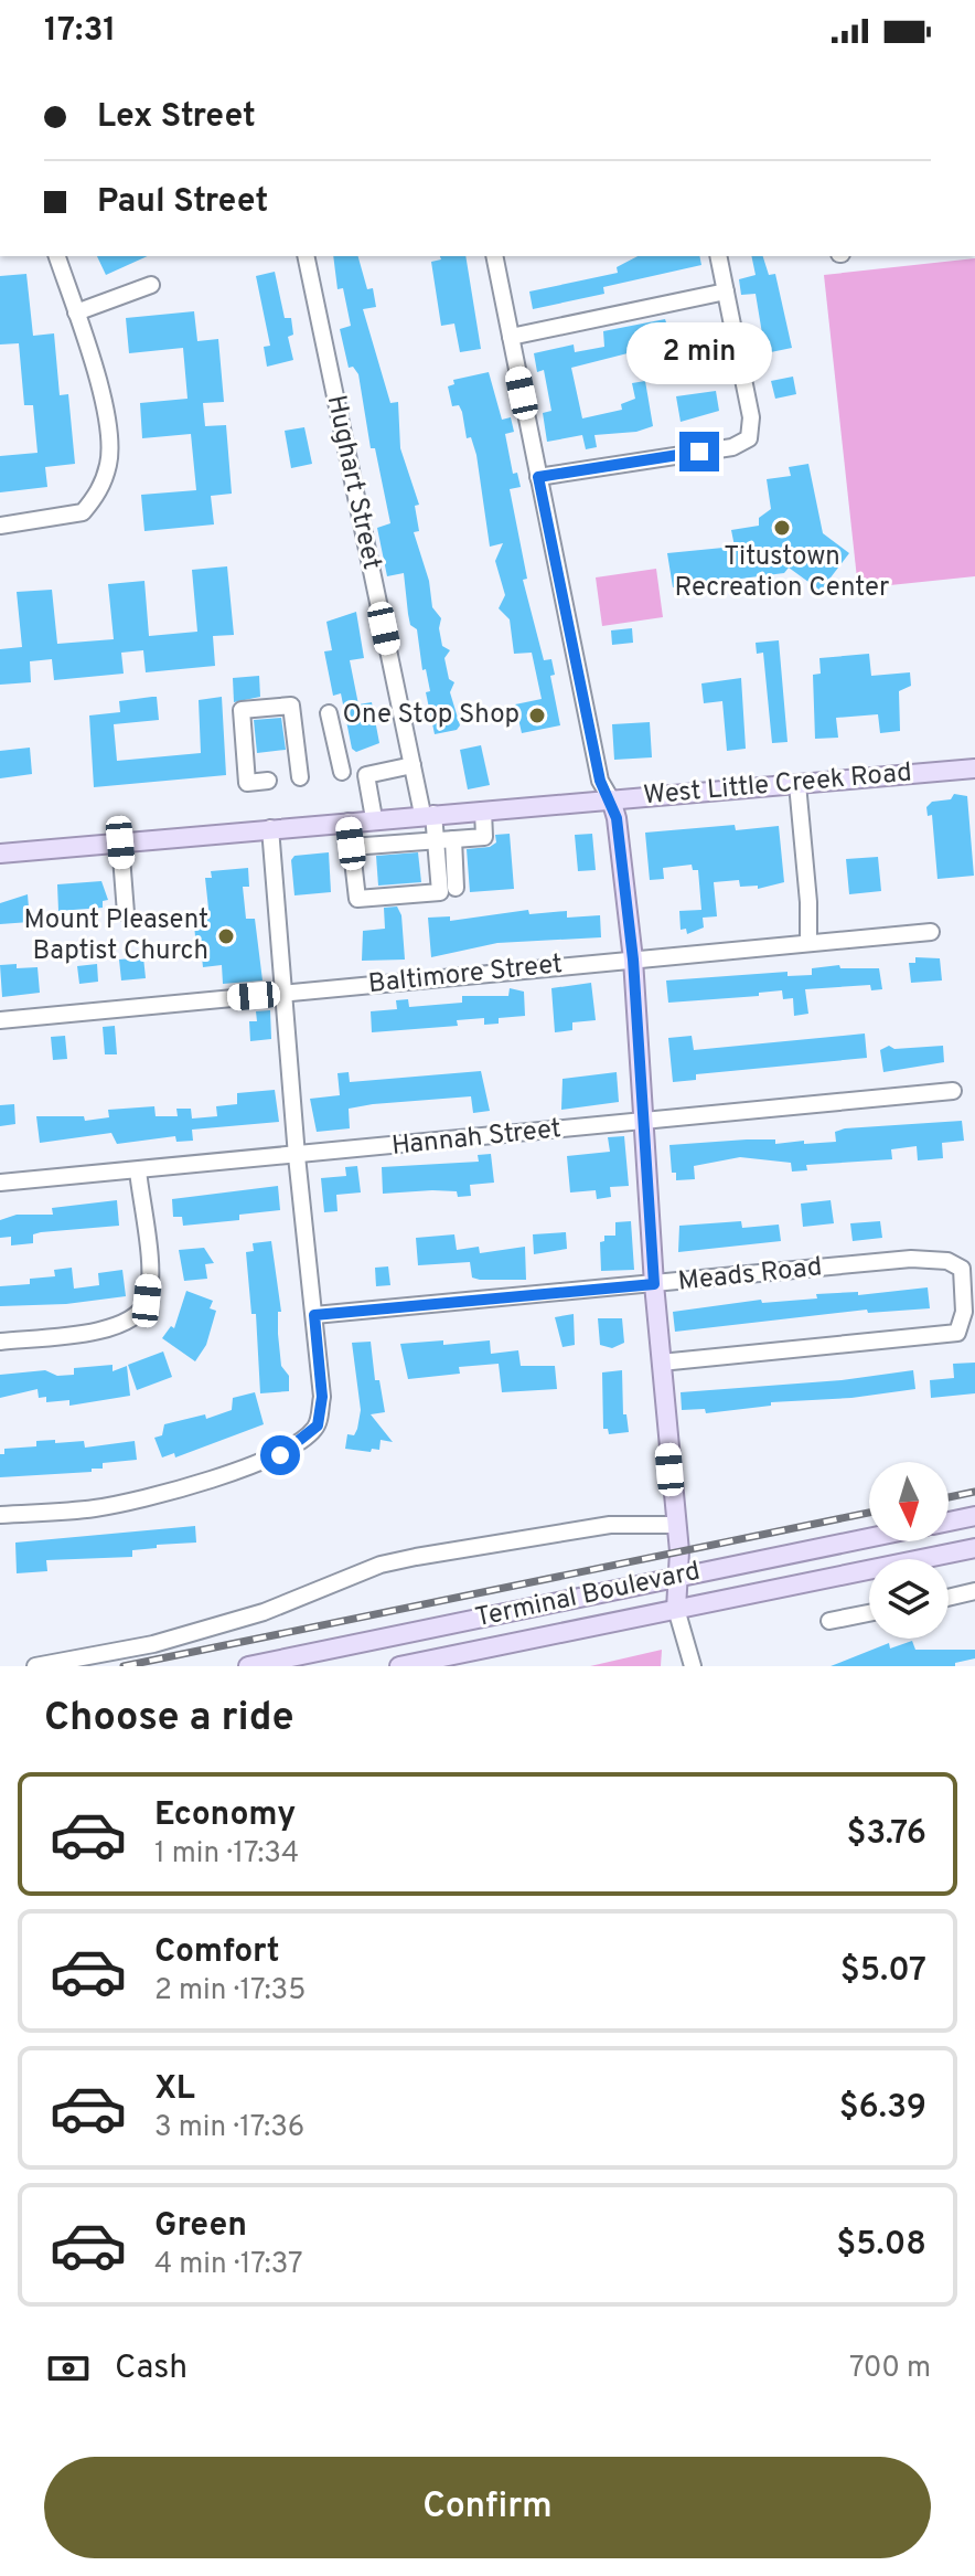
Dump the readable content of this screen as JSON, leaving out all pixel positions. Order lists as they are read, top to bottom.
{
  "streets": {
    "main road": ["West Little Creek Road", "Terminal Boulevard"],
    "street": [
      "Hughart Street",
      "Baltimore Street",
      "Hannah Street",
      "Meads Road"
    ]
  },
  "crossings": [
    ["Hughart Street", "West Little Creek Road"]
  ],
  "places": ["Titustown Recreation Center", "One Stop Shop", "Mount Pleasent Baptist Church"],
  "north": "bottom",
  "page": {
    "status": "17:31",
    "banner": ["Lex Street", "Paul Street"],
    "bubble": "2 min",
    "heading": "Choose a ride",
    "list": [
      {
        "name": "Economy",
        "note": "1 min · 17:34",
        "value": "$3.76"
      },
      {
        "name": "Comfort",
        "note": "2 min · 17:35",
        "value": "$5.07"
      },
      {
        "name": "XL",
        "note": "3 min · 17:36",
        "value": "$6.39"
      },
      {
        "name": "Green",
        "note": "4 min · 17:37",
        "value": "$5.08"
      }
    ],
    "pay": ["Cash", "700 m"],
    "buttons": "Confirm"
  }
}
